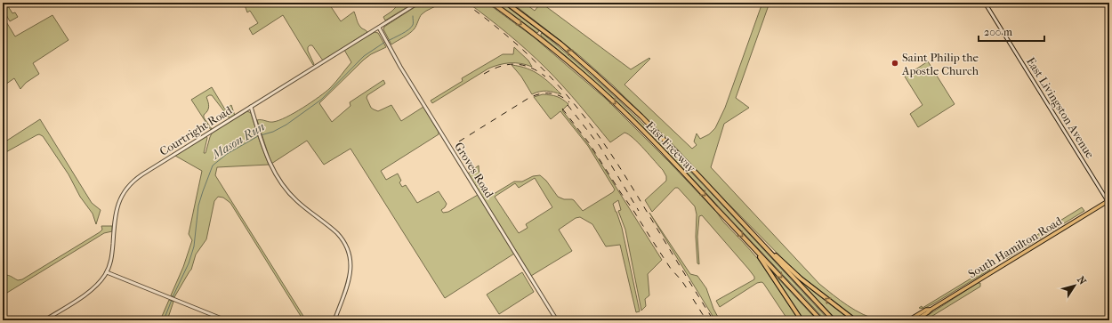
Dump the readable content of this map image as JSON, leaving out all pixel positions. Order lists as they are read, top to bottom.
{
  "streets": {
    "highway": ["East Freeway"],
    "main road": ["South Hamilton Road"],
    "street": ["East Livingston Avenue", "Courtright Road", "Groves Road"]
  },
  "crossings": [
    ["East Livingston Avenue", "South Hamilton Road"],
    ["Courtright Road", "Groves Road"]
  ],
  "water": ["Mason Run"],
  "places": ["Saint Philip the Apostle Church"],
  "scale_bar": "200 m",
  "north": "top right"
}
